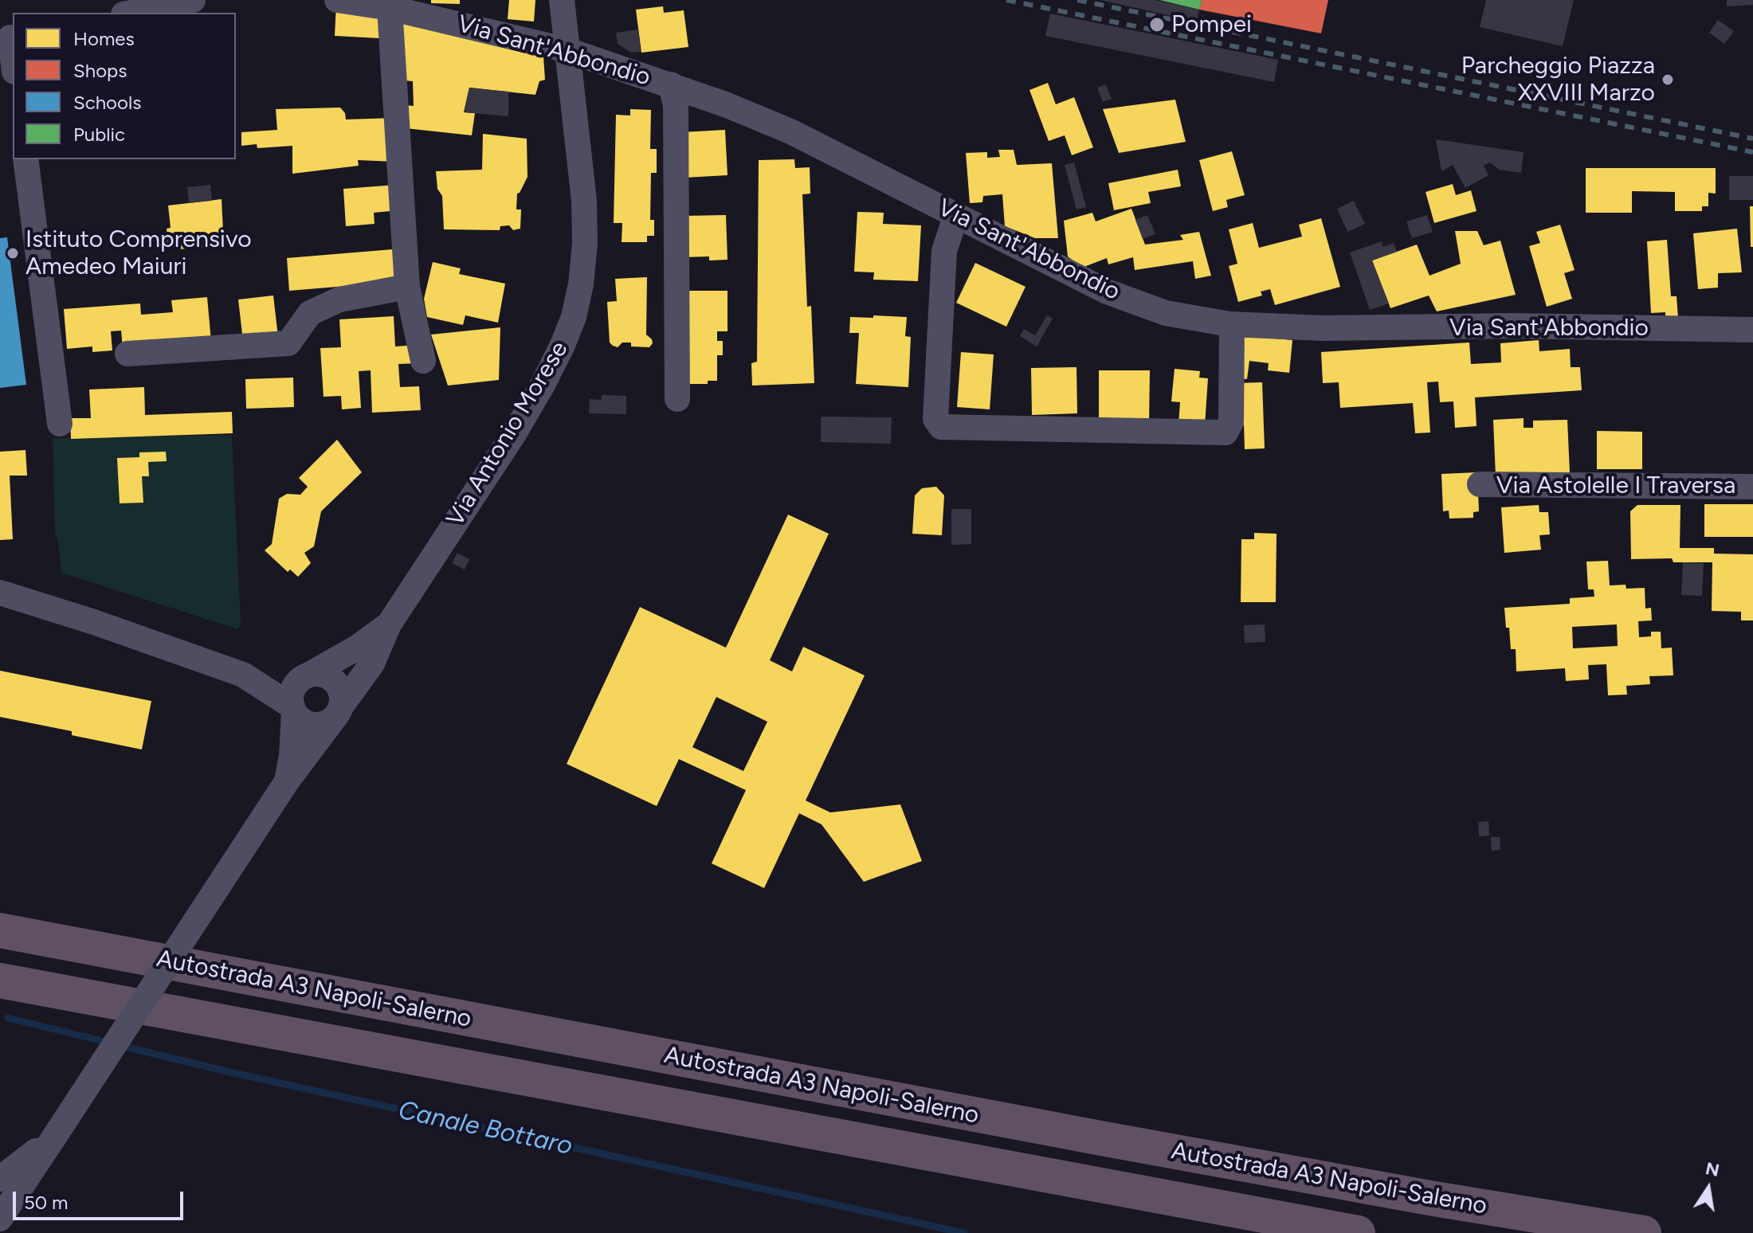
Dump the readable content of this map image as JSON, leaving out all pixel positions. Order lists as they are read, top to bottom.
{
  "streets": {
    "highway": ["Autostrada A3 Napoli-Salerno"],
    "street": ["Via Sant'Abbondio", "Via Antonio Morese", "Via Astolelle I Traversa"]
  },
  "crossings": [
    ["Via Sant'Abbondio", "Via Antonio Morese"]
  ],
  "water": ["Canale Bottaro"],
  "places": ["Pompei", "Parcheggio Piazza XXVIII Marzo", "Istituto Comprensivo Amedeo Maiuri"],
  "legend": [
    "Homes",
    "Shops",
    "Schools",
    "Public"
  ],
  "scale_bar": "50 m",
  "north": "top"
}
